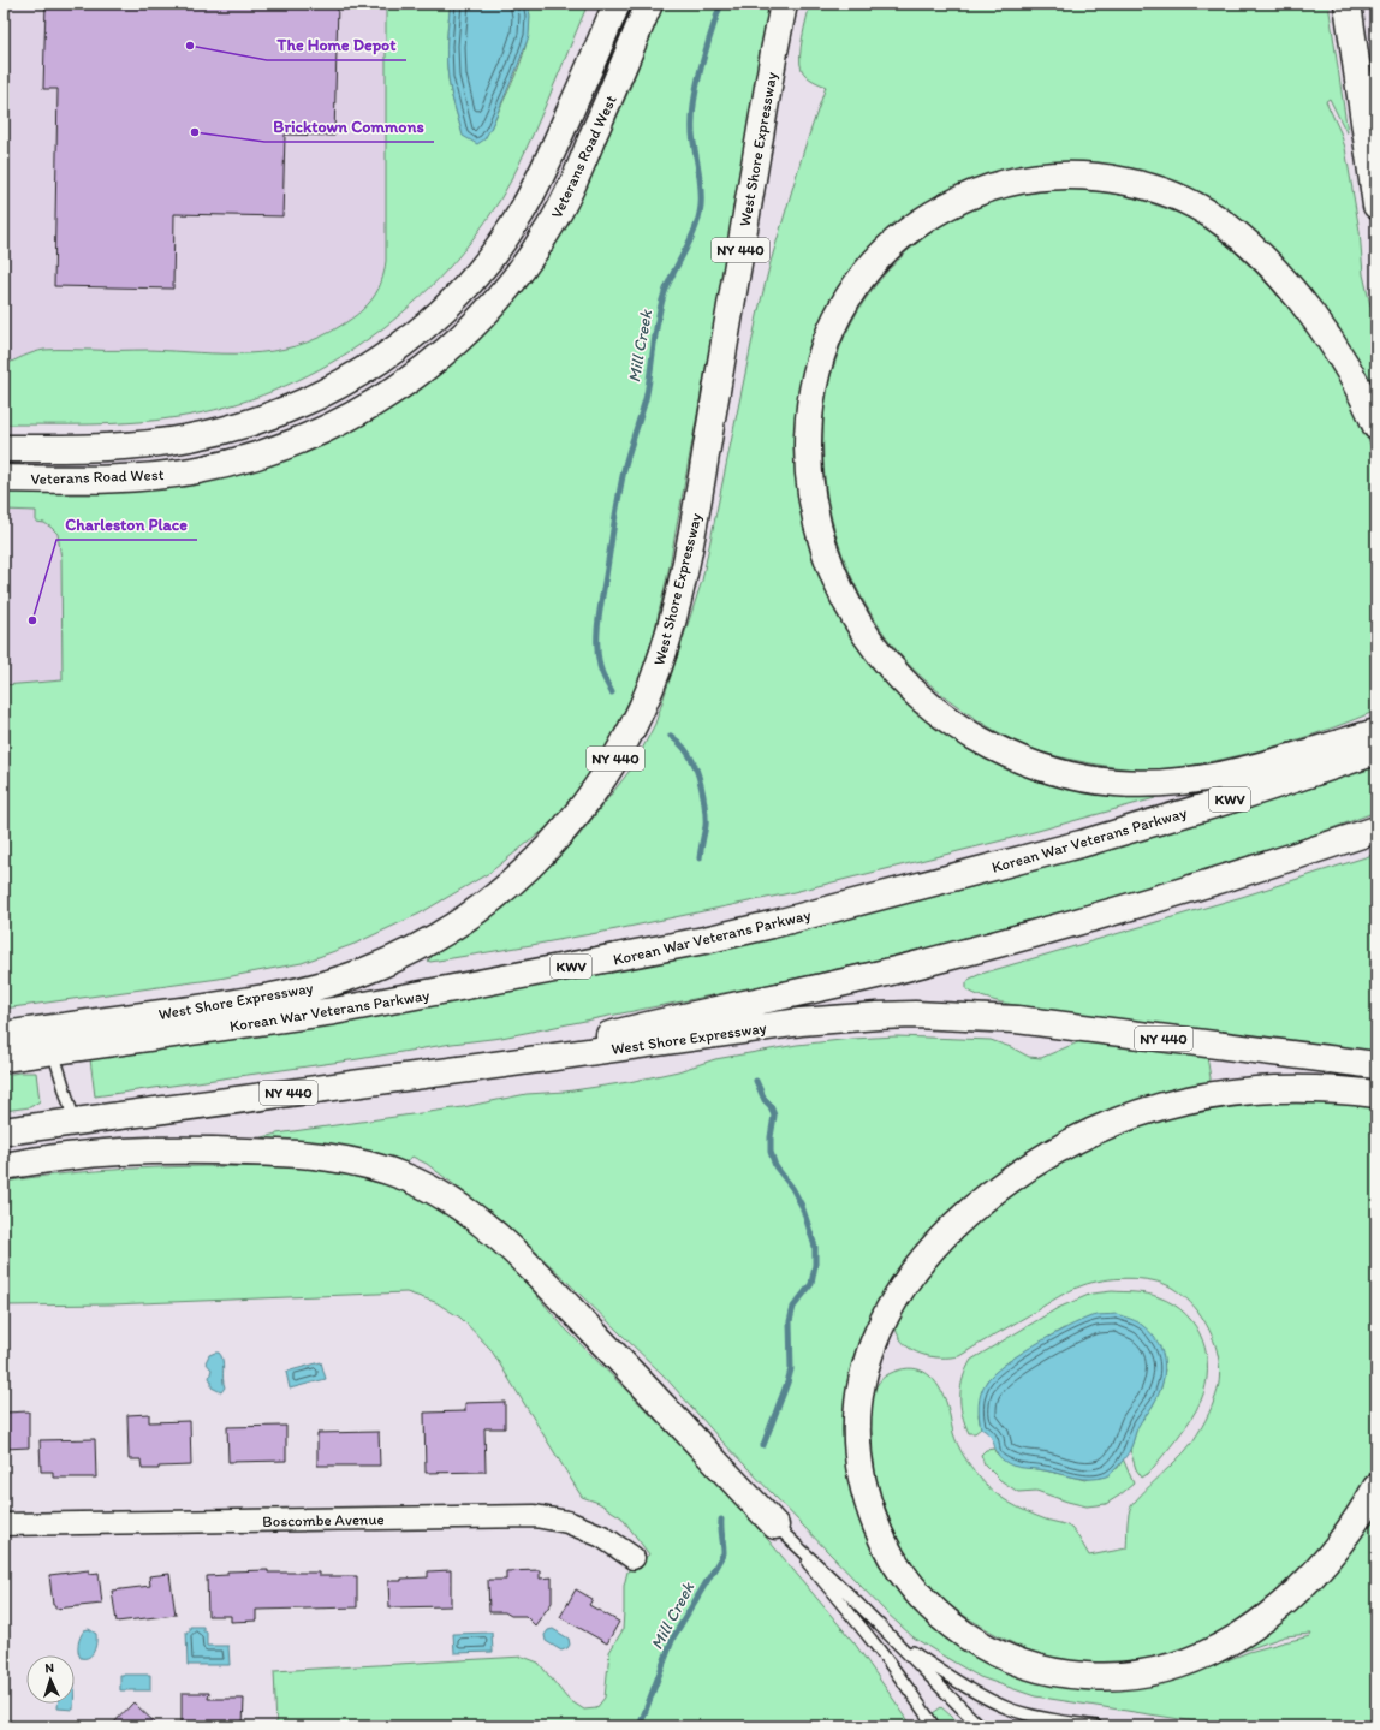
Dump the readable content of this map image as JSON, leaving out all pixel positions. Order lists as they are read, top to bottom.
{
  "streets": {
    "main road": [
      "West Shore Expressway",
      "Veterans Road West",
      "NY 440",
      "KWV",
      "Korean War Veterans Parkway"
    ],
    "street": ["Boscombe Avenue"]
  },
  "water": ["Mill Creek"],
  "places": ["The Home Depot", "Bricktown Commons", "Charleston Place"],
  "north": "top"
}
